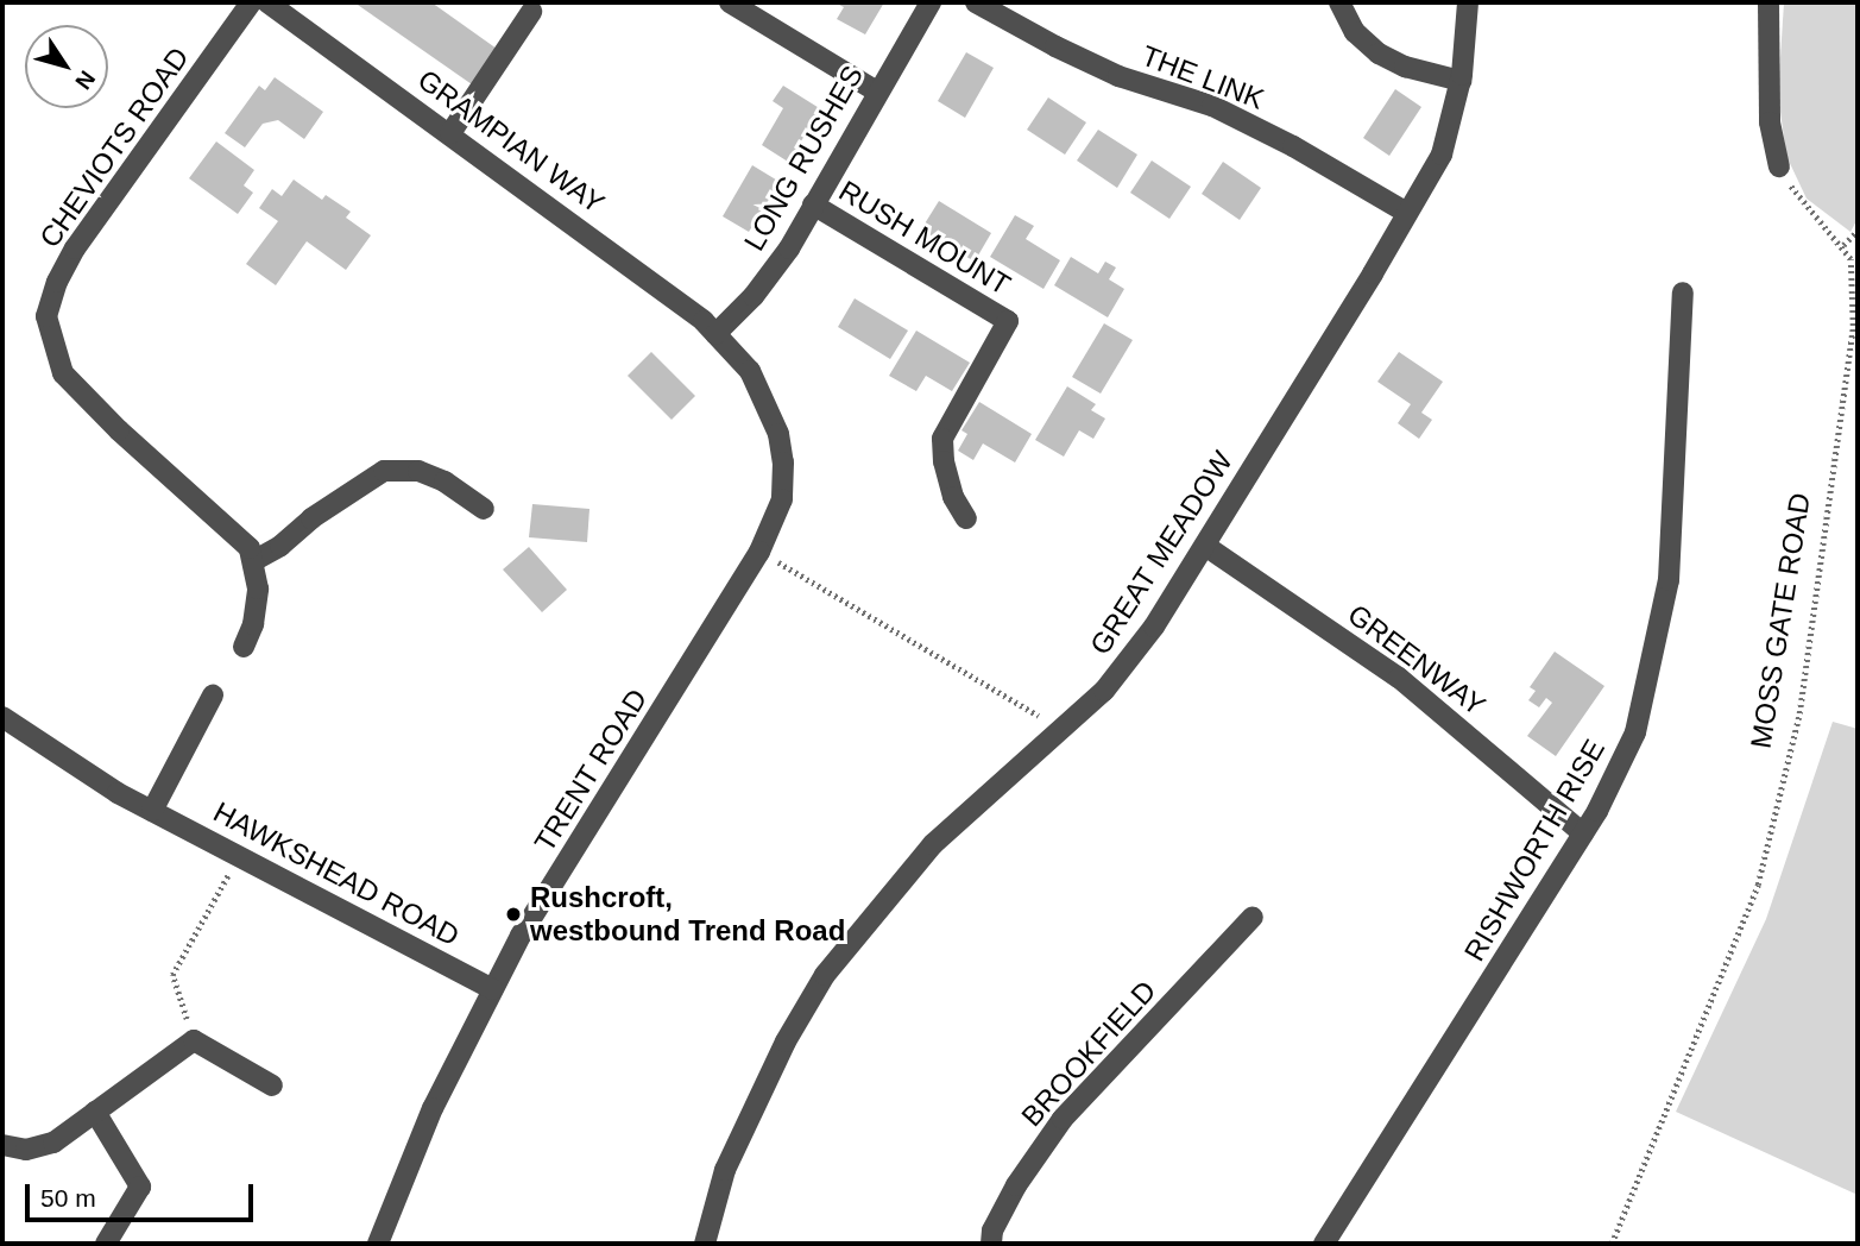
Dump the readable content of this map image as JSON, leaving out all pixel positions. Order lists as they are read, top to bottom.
{
  "streets": {
    "street": [
      "THE LINK",
      "GRAMPIAN WAY",
      "CHEVIOTS ROAD",
      "LONG RUSHES",
      "RUSH MOUNT",
      "GREAT MEADOW",
      "GREENWAY",
      "TRENT ROAD",
      "RISHWORTH RISE",
      "HAWKSHEAD ROAD",
      "BROOKFIELD"
    ],
    "path": ["MOSS GATE ROAD"]
  },
  "crossings": [
    ["THE LINK", "GREAT MEADOW"],
    ["GRAMPIAN WAY", "LONG RUSHES"],
    ["GRAMPIAN WAY", "TRENT ROAD"],
    ["LONG RUSHES", "RUSH MOUNT"],
    ["LONG RUSHES", "TRENT ROAD"],
    ["GREAT MEADOW", "GREENWAY"],
    ["GREENWAY", "RISHWORTH RISE"],
    ["TRENT ROAD", "HAWKSHEAD ROAD"]
  ],
  "places": ["Rushcroft, westbound Trend Road"],
  "scale_bar": "50 m",
  "north": "bottom right"
}
